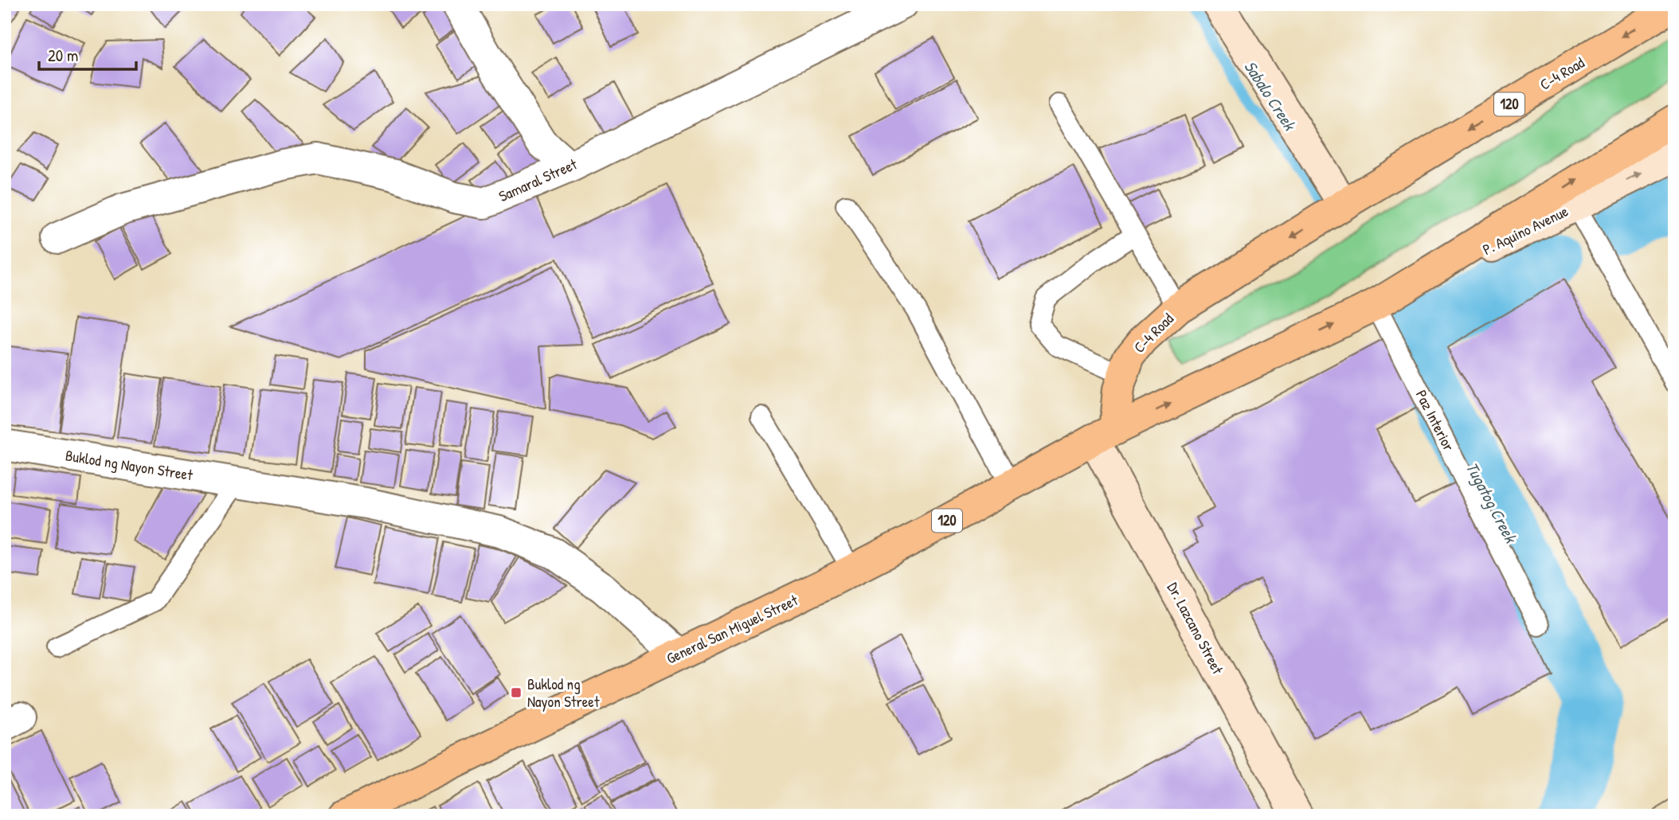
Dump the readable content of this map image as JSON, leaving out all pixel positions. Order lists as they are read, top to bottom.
{
  "streets": {
    "highway": ["C-4 Road", "120", "General San Miguel Street"],
    "street": [
      "Samaral Street",
      "P. Aquino Avenue",
      "Buklod ng Nayon Street",
      "Dr. Lazcano Street"
    ],
    "lane": ["Paz Interior"]
  },
  "crossings": [
    ["C-4 Road", "120"],
    ["C-4 Road", "Dr. Lazcano Street"],
    ["C-4 Road", "General San Miguel Street"],
    ["120", "P. Aquino Avenue"],
    ["120", "Paz Interior"],
    ["120", "Dr. Lazcano Street"],
    ["120", "General San Miguel Street"],
    ["P. Aquino Avenue", "Paz Interior"],
    ["Buklod ng Nayon Street", "General San Miguel Street"],
    ["Dr. Lazcano Street", "General San Miguel Street"]
  ],
  "water": ["Sabalo Creek", "Tugatog Creek"],
  "places": {
    "transit": ["Buklod ng Nayon Street"]
  },
  "scale_bar": "20 m"
}
